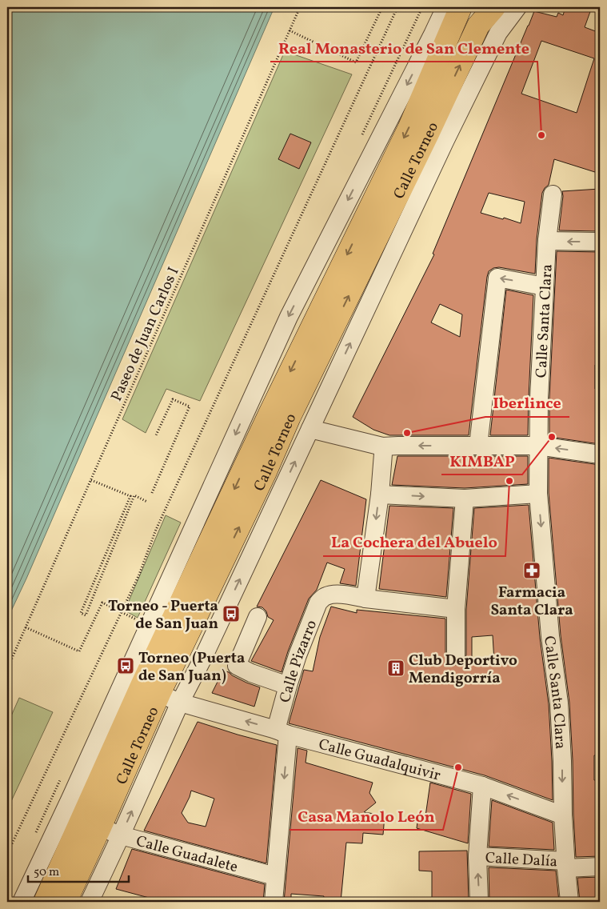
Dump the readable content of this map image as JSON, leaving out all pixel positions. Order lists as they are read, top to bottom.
{
  "streets": {
    "main road": ["Calle Torneo"],
    "street": [
      "Calle Santa Clara",
      "Calle Pizarro",
      "Calle Guadalquivir",
      "Calle Guadalete",
      "Calle Dalía"
    ],
    "path": ["Paseo de Juan Carlos I"]
  },
  "crossings": [
    ["Calle Torneo", "Calle Guadalquivir"],
    ["Calle Torneo", "Calle Guadalete"],
    ["Calle Santa Clara", "Calle Guadalquivir"],
    ["Calle Santa Clara", "Calle Dalía"],
    ["Calle Pizarro", "Calle Guadalquivir"],
    ["Calle Pizarro", "Calle Guadalete"]
  ],
  "one_way": ["Calle Guadalquivir"],
  "places": {
    "other": [
      "Real Monasterio de San Clemente",
      "Iberlince",
      "KIMBAP",
      "La Cochera del Abuelo",
      "Casa Manolo León"
    ],
    "pharmacy": ["Farmacia Santa Clara"],
    "bus stop": ["Torneo - Puerta de San Juan", "Torneo (Puerta de San Juan)"],
    "building": ["Club Deportivo Mendigorría"]
  },
  "scale_bar": "50 m"
}
